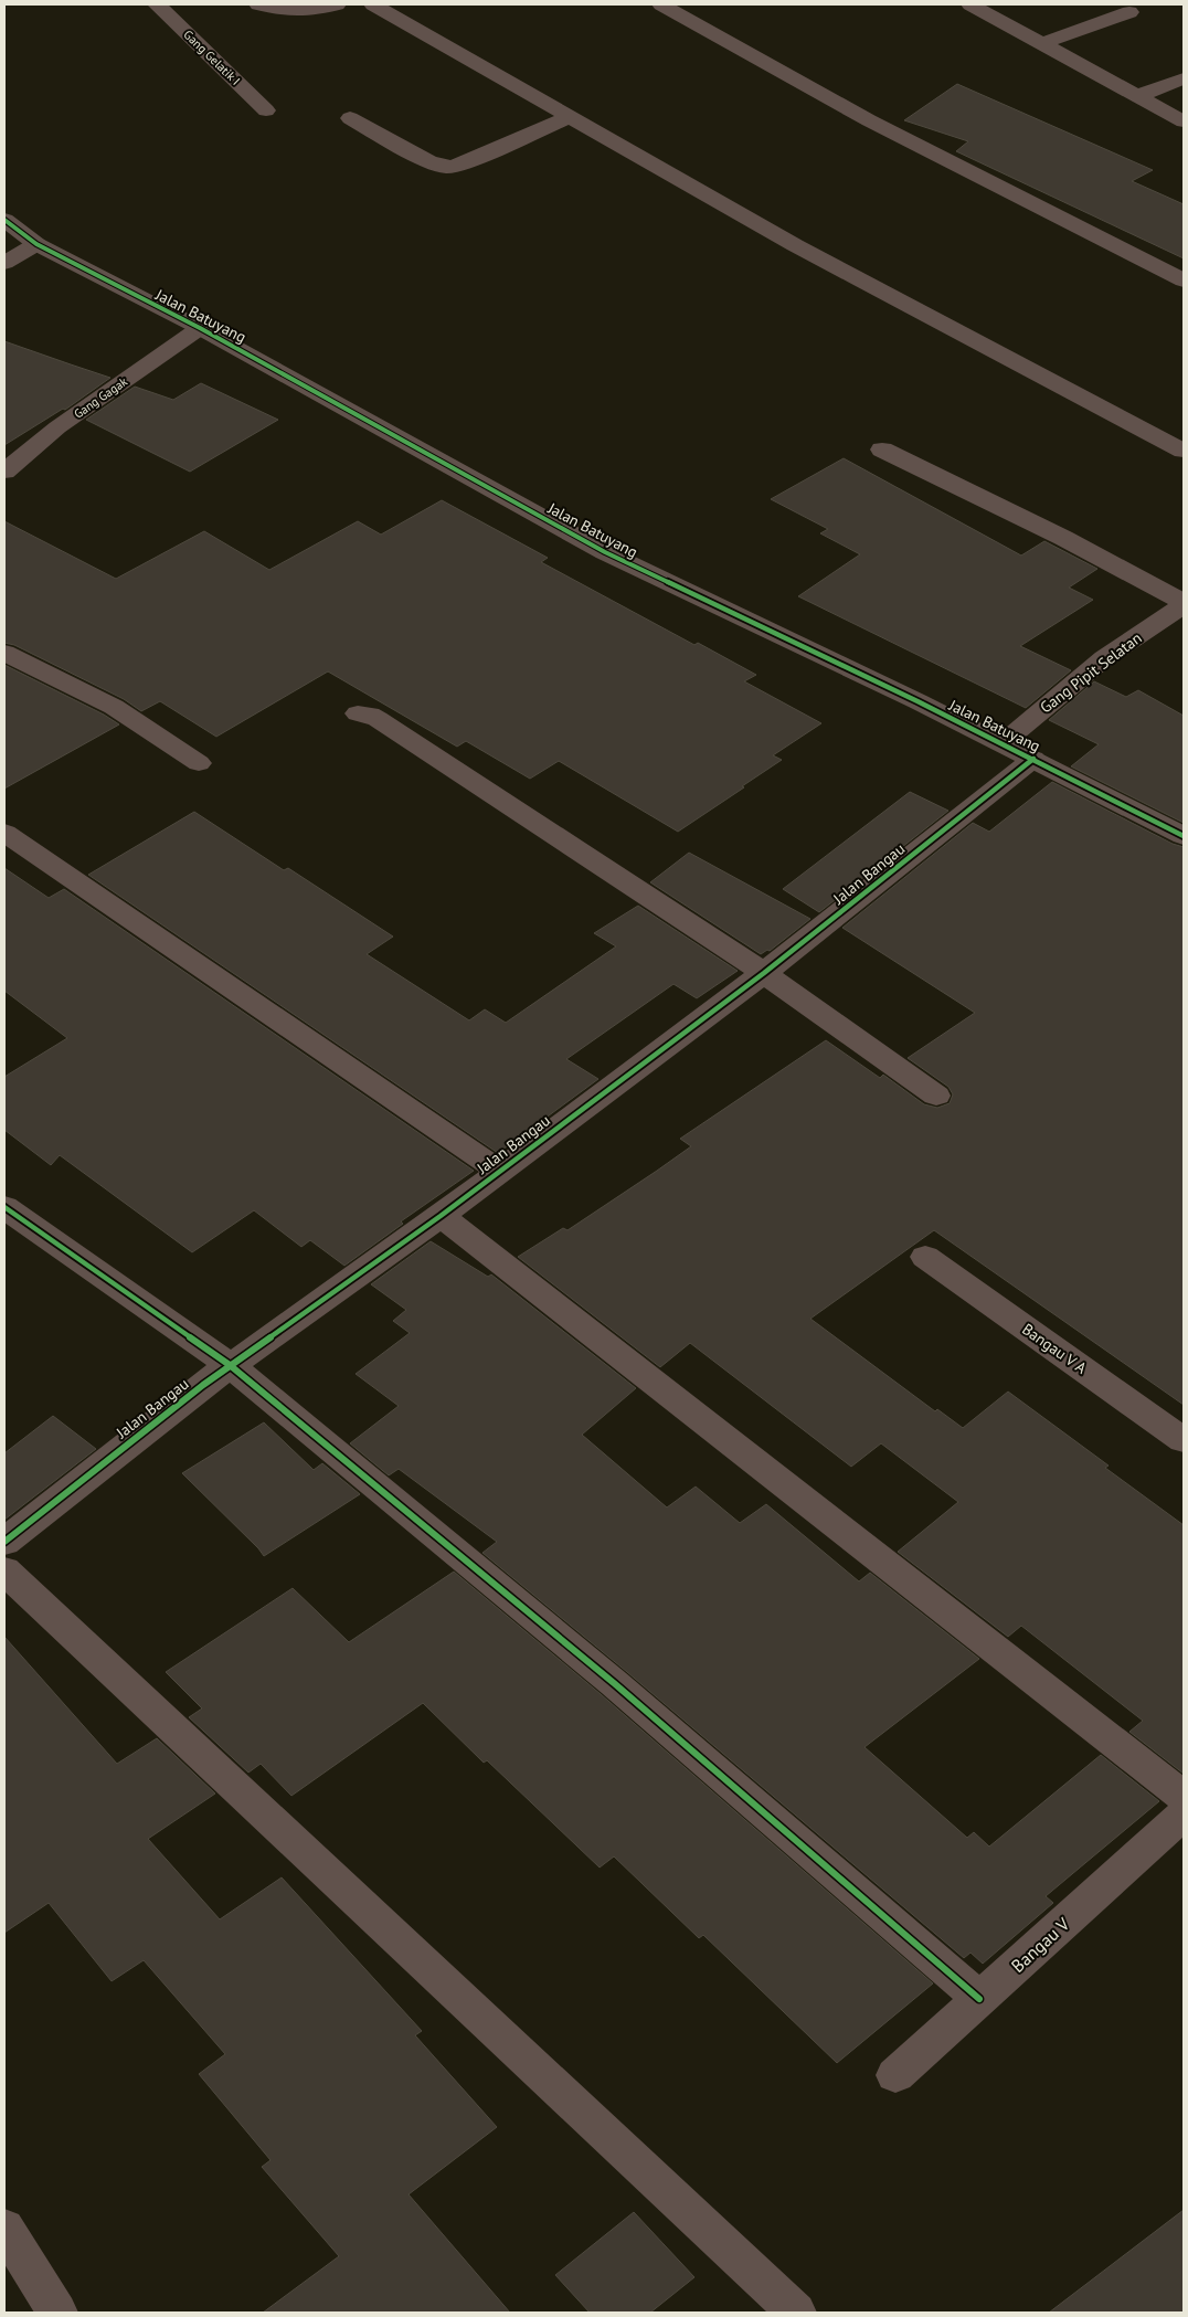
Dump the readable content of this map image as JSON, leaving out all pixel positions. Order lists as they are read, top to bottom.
{
  "streets": {
    "street": [
      "Gang Gelatik I",
      "Jalan Batuyang",
      "Gang Gagak",
      "Gang Pipit Selatan",
      "Jalan Bangau",
      "Bangau V A",
      "Bangau V"
    ]
  },
  "crossings": [
    ["Jalan Batuyang", "Gang Gagak"],
    ["Jalan Batuyang", "Gang Pipit Selatan"],
    ["Jalan Batuyang", "Jalan Bangau"]
  ]
}
